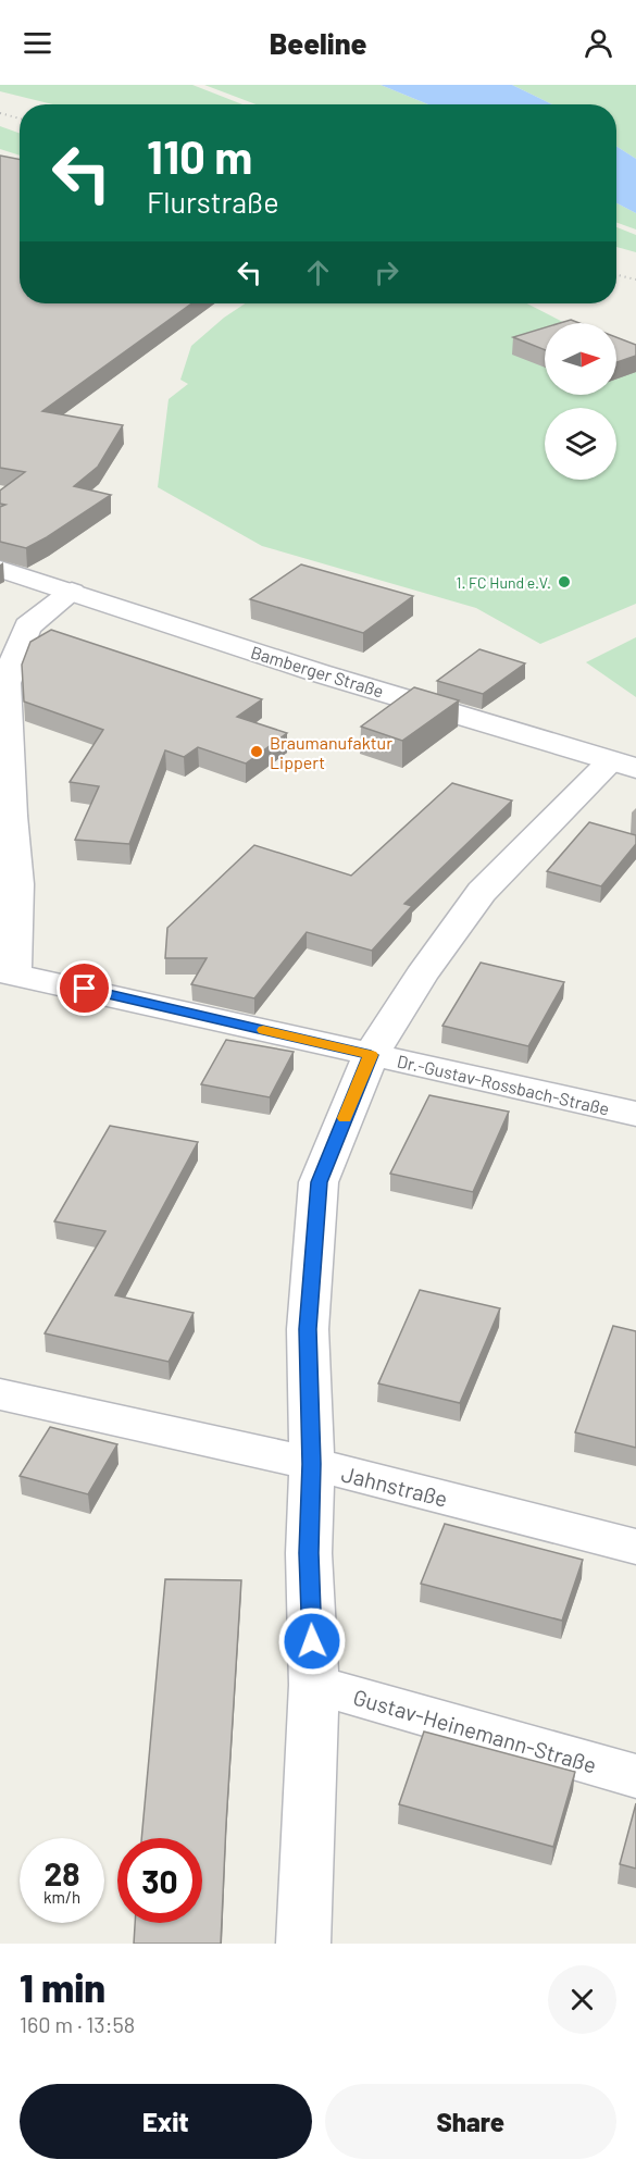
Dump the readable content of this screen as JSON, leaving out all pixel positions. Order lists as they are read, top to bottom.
{
  "streets": {
    "street": [
      "Bamberger Straße",
      "Dr.-Gustav-Rossbach-Straße",
      "Jahnstraße",
      "Gustav-Heinemann-Straße"
    ]
  },
  "places": ["1. FC Hund e.V.", "Braumanufaktur Lippert"],
  "north": "right",
  "page": {
    "header": "Beeline",
    "turn": ["110 m", "Flurstraße"],
    "speed": "28 km/h",
    "limit": "30",
    "heading": ["1 min", "160 m · 13:58"],
    "buttons": ["Exit", "Share"]
  }
}
